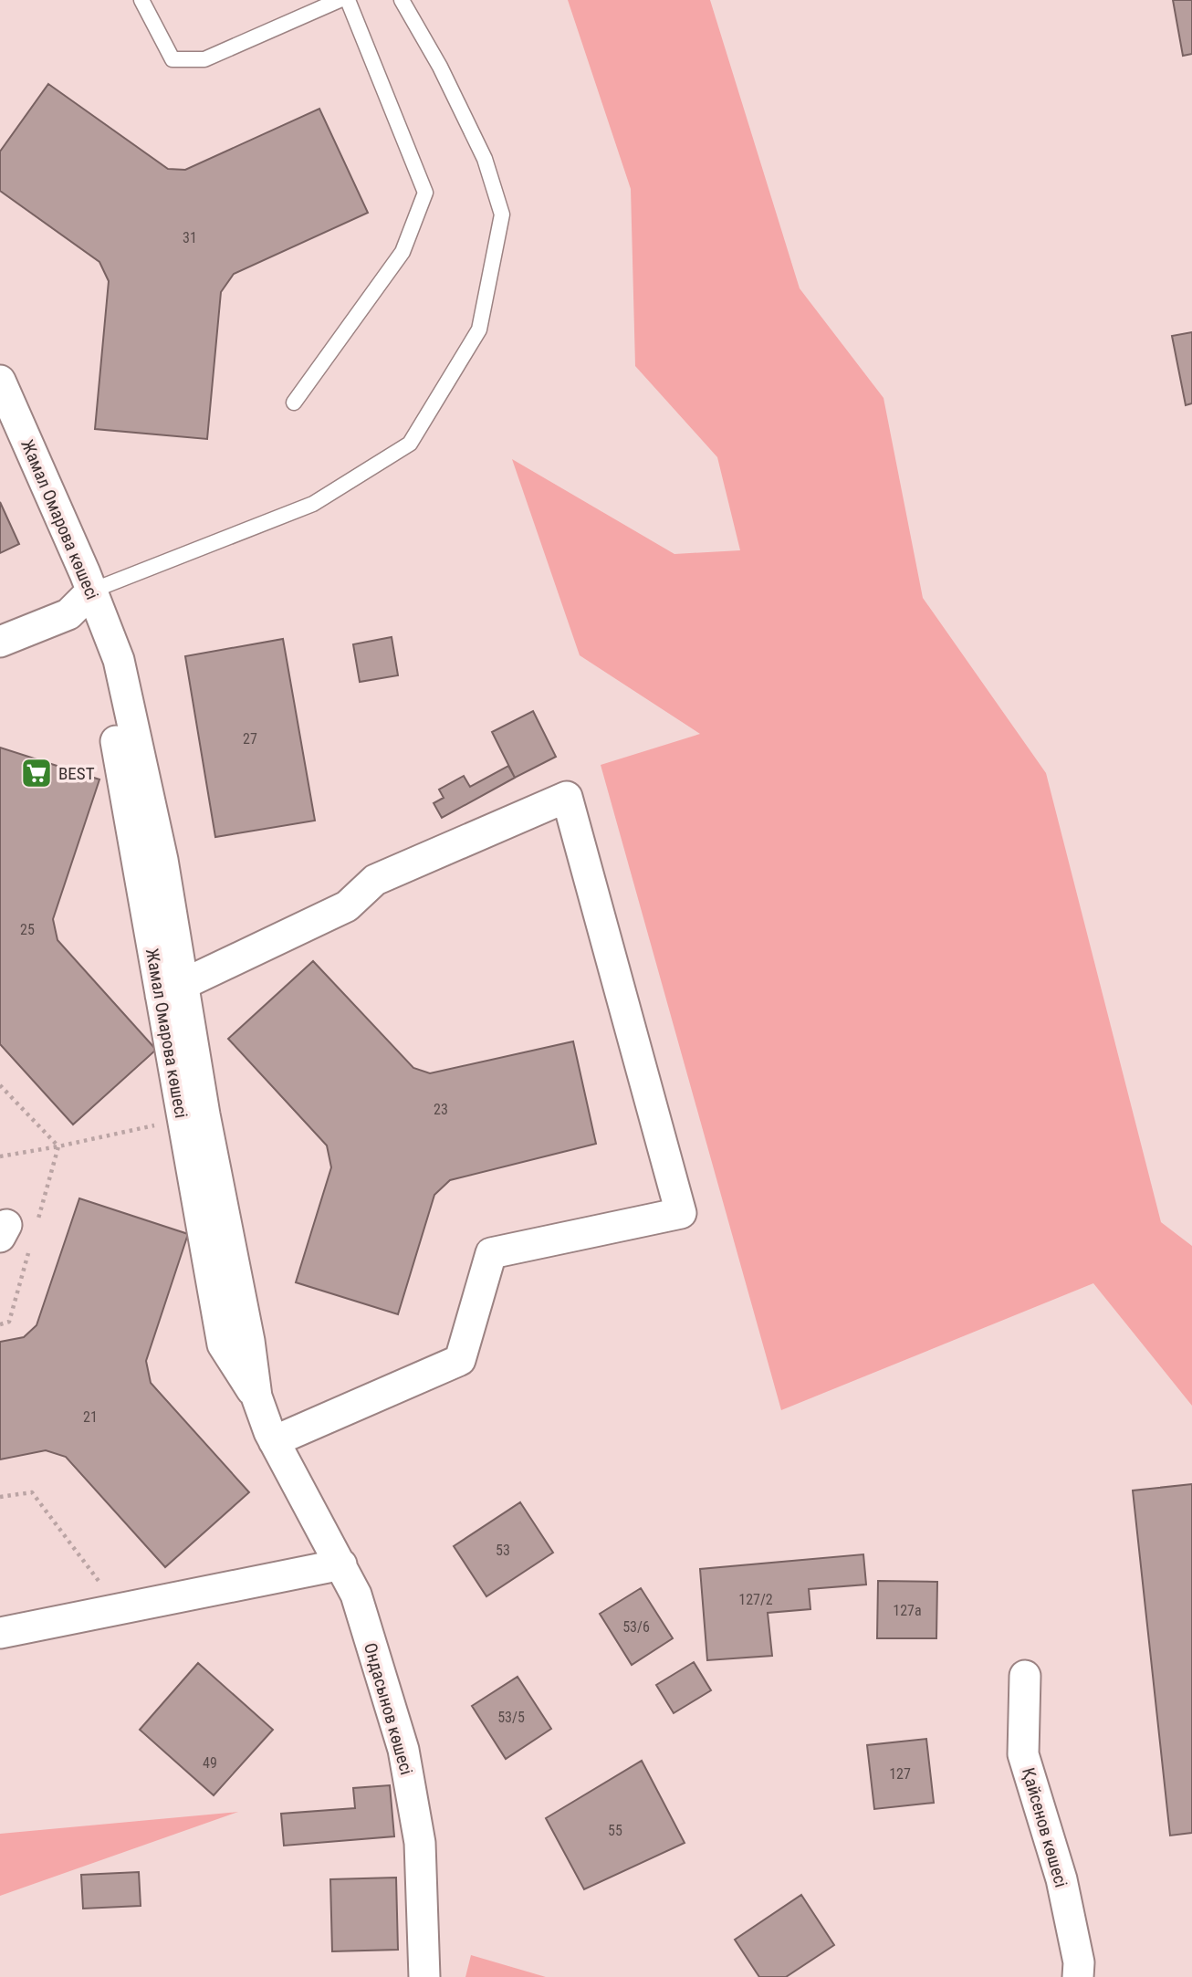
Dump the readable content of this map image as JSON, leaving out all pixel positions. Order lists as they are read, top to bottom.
{
  "streets": {
    "street": ["Жамал Омарова көшесі", "Ондасынов көшесі", "Қайсенов көшесі"]
  },
  "crossings": [
    ["Жамал Омарова көшесі", "Ондасынов көшесі"]
  ],
  "places": {
    "supermarket": ["BEST"]
  },
  "house_numbers": [
    "31",
    "27",
    "25",
    "23",
    "21",
    "53",
    "127/2",
    "127а",
    "53/6",
    "53/5",
    "49",
    "127",
    "55"
  ]
}
